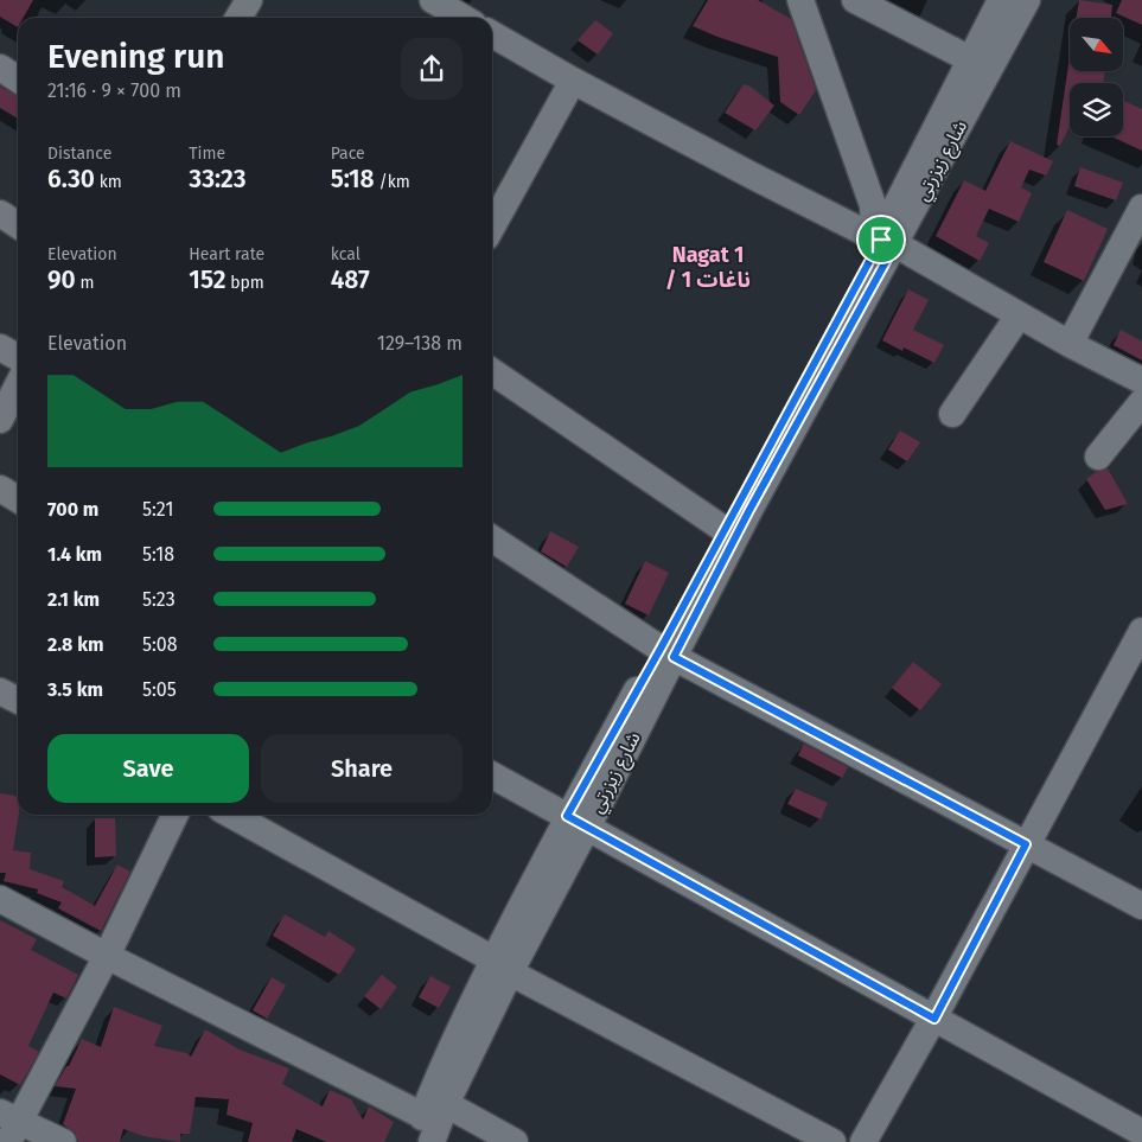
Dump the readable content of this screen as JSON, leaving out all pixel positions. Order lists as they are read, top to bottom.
{
  "streets": {
    "street": ["شارع زيزرتي"]
  },
  "districts": ["Nagat 1 / ناغات 1"],
  "north": "bottom right",
  "page": {
    "heading": ["Evening run", "21:16 · 9 × 700 m"],
    "stats": [
      ["Distance", "6.30 km"],
      ["Time", "33:23"],
      ["Pace", "5:18 /km"],
      ["Elevation", "90 m"],
      ["Heart rate", "152 bpm"],
      ["kcal", "487"]
    ],
    "chart": ["Elevation", "129–138 m"],
    "list": [
      {
        "name": "700 m",
        "note": "5:21"
      },
      {
        "name": "1.4 km",
        "note": "5:18"
      },
      {
        "name": "2.1 km",
        "note": "5:23"
      },
      {
        "name": "2.8 km",
        "note": "5:08"
      },
      {
        "name": "3.5 km",
        "note": "5:05"
      }
    ],
    "buttons": ["Save", "Share"]
  }
}
